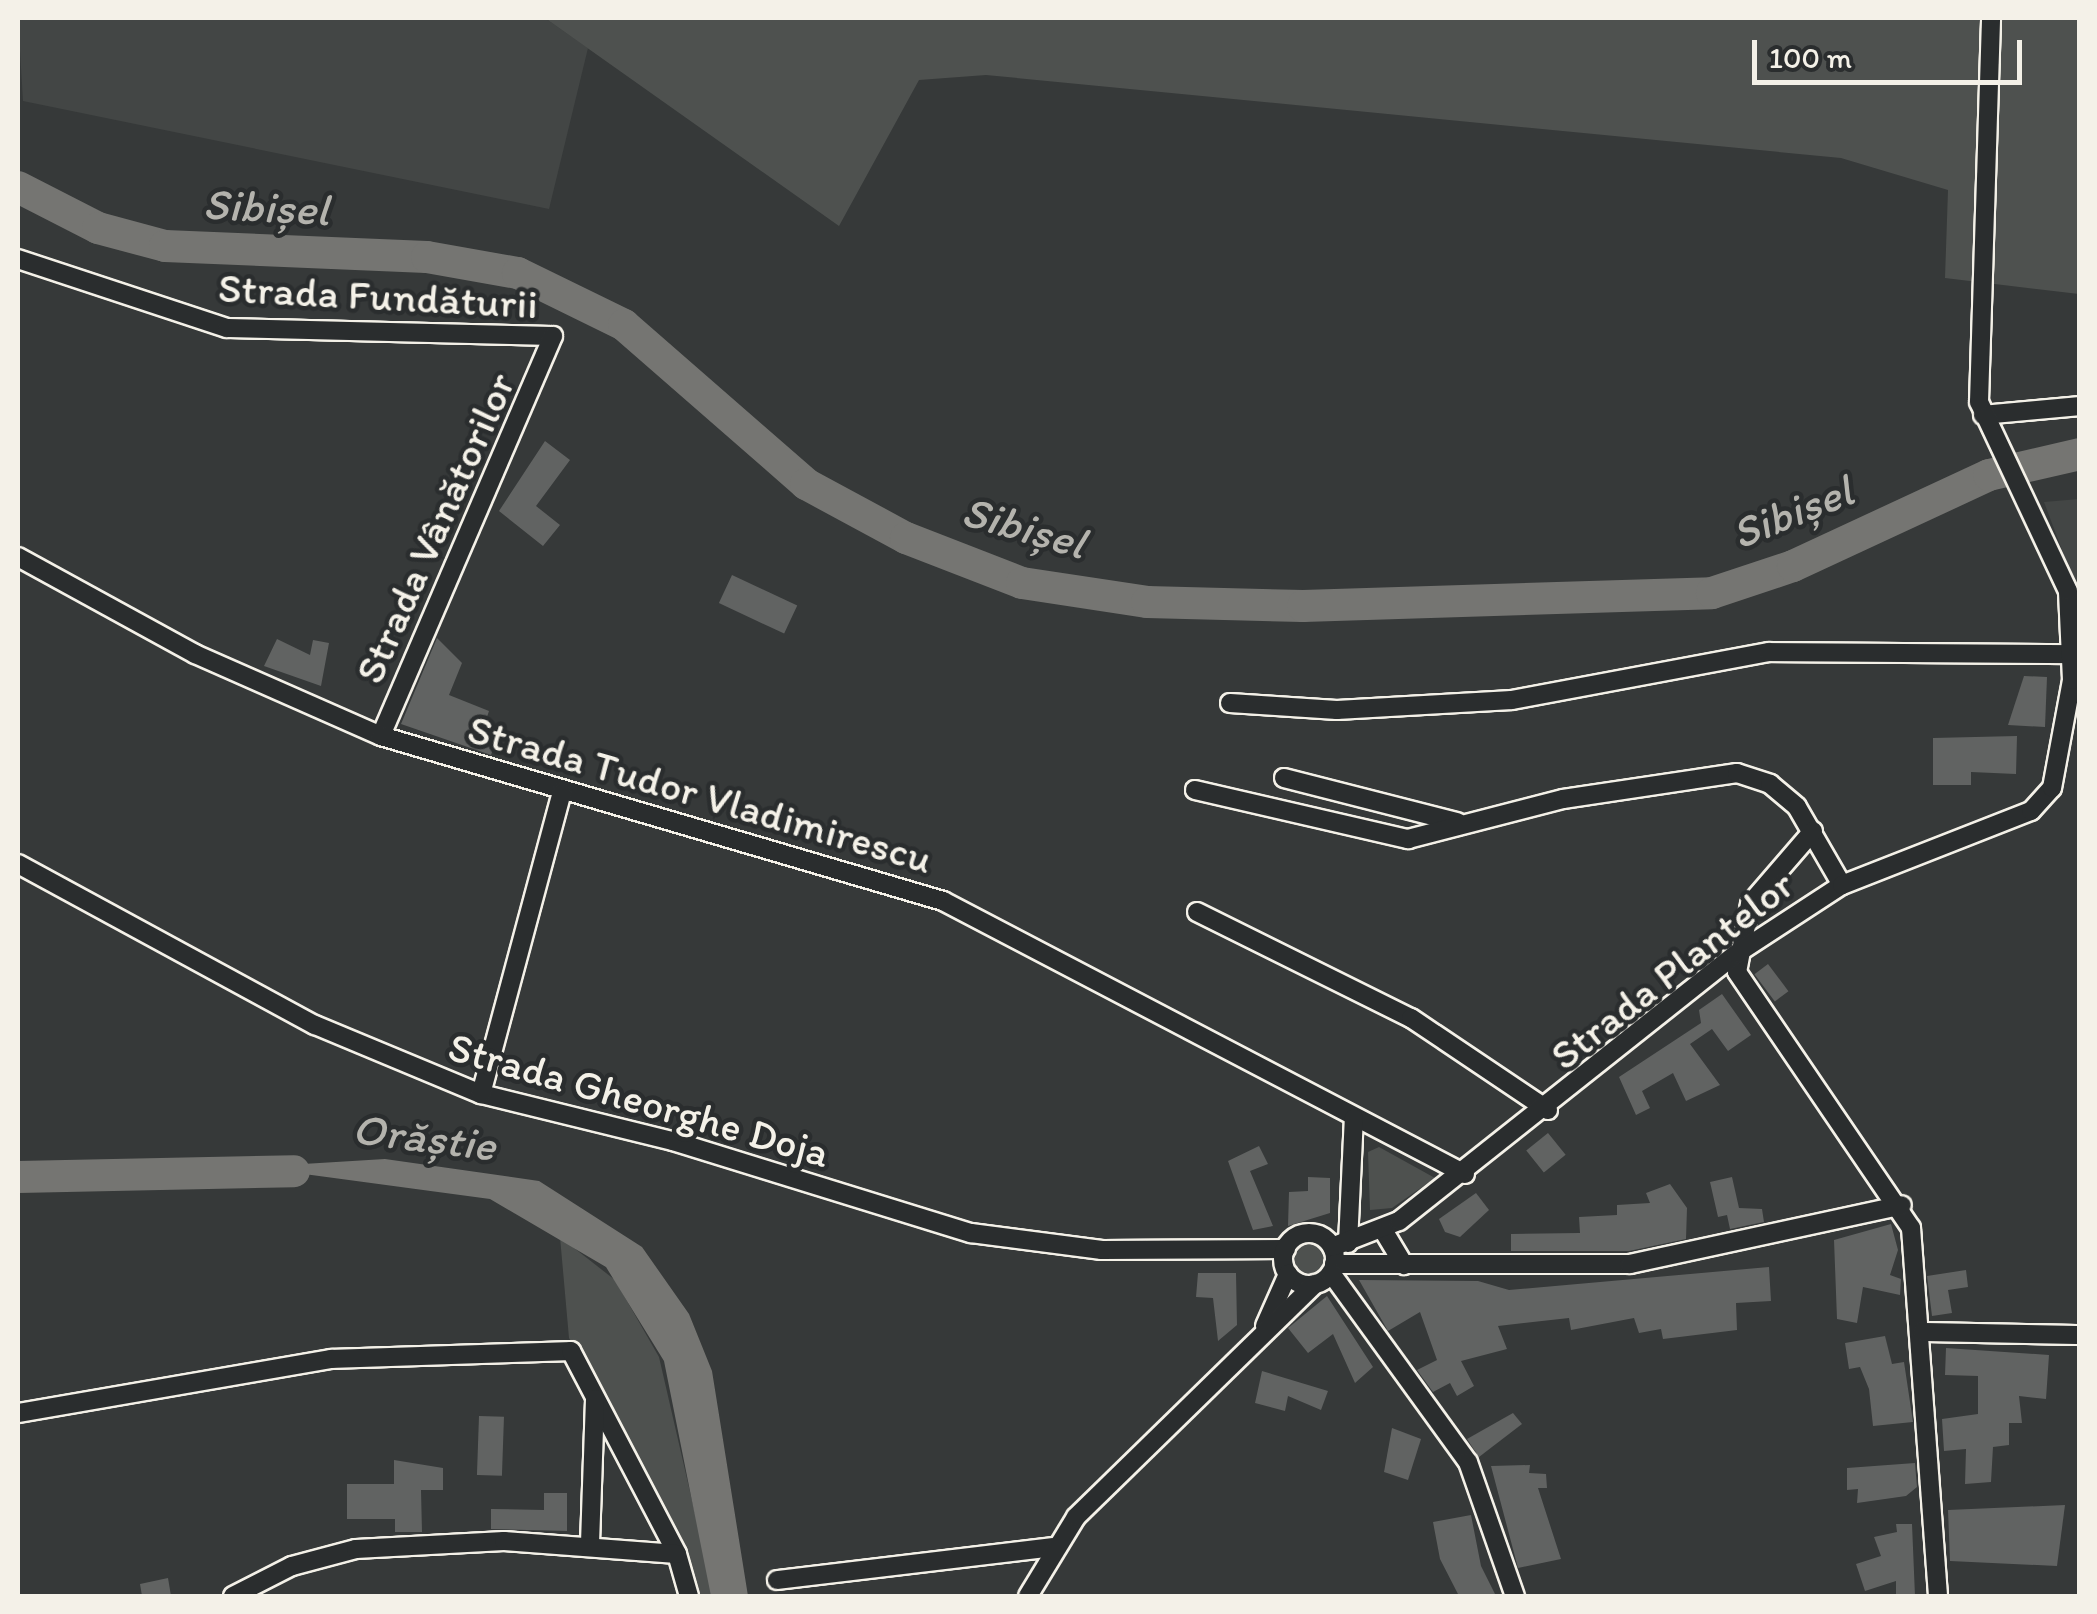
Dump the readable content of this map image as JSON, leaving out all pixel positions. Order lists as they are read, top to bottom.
{
  "streets": {
    "street": [
      "Strada Fundăturii",
      "Strada Vânătorilor",
      "Strada Tudor Vladimirescu",
      "Strada Plantelor",
      "Strada Gheorghe Doja"
    ]
  },
  "crossings": [
    ["Strada Fundăturii", "Strada Vânătorilor"],
    ["Strada Vânătorilor", "Strada Tudor Vladimirescu"],
    ["Strada Tudor Vladimirescu", "Strada Plantelor"],
    ["Strada Plantelor", "Strada Gheorghe Doja"]
  ],
  "water": ["Sibișel", "Orăștie"],
  "scale_bar": "100 m"
}
